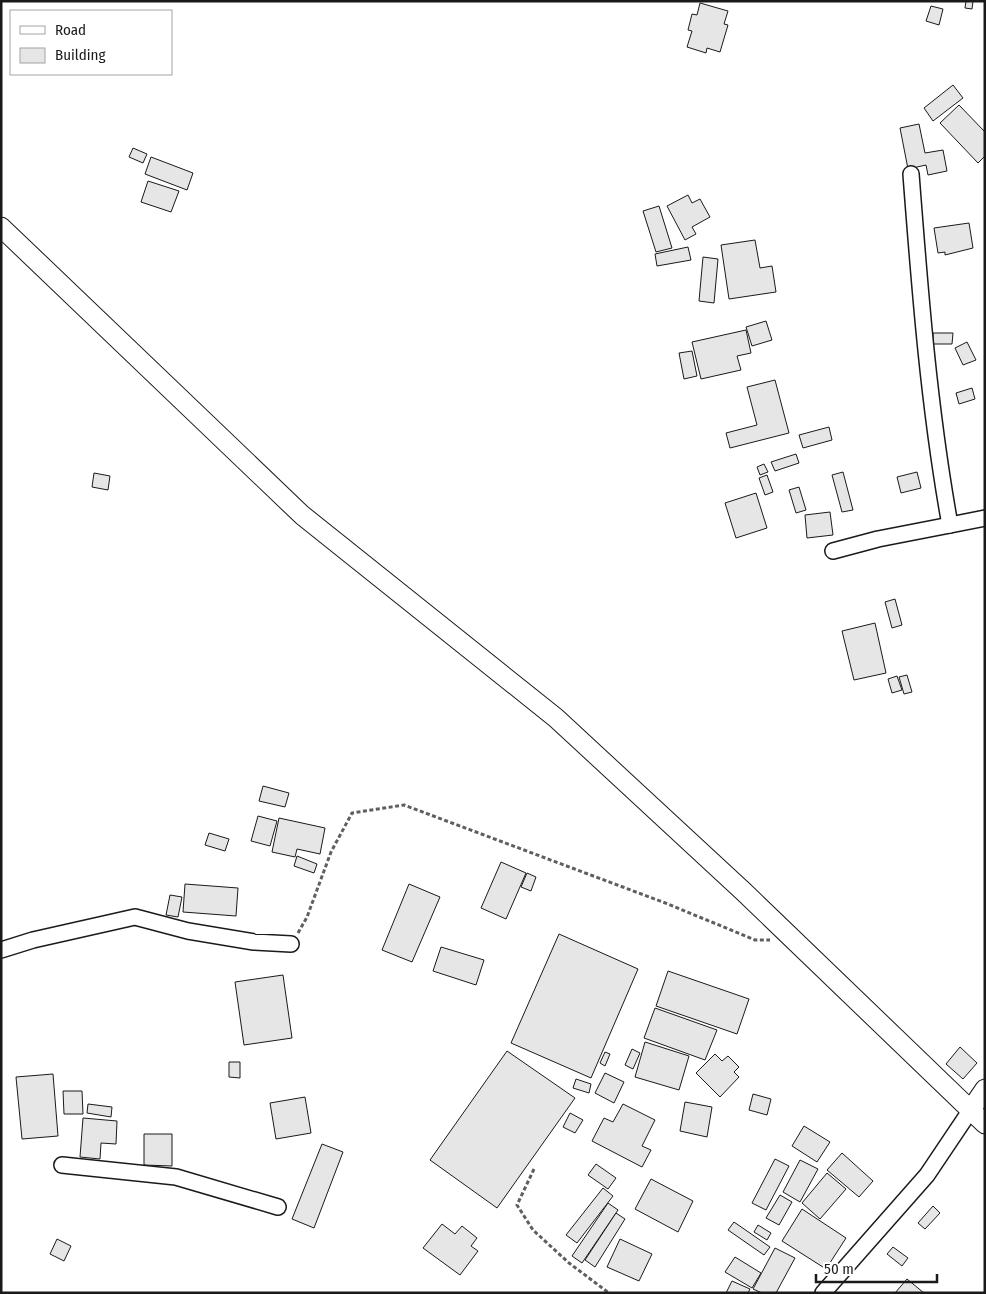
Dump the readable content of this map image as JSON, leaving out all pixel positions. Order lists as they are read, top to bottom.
{
  "legend": ["Road", "Building"],
  "scale_bar": "50 m"
}
